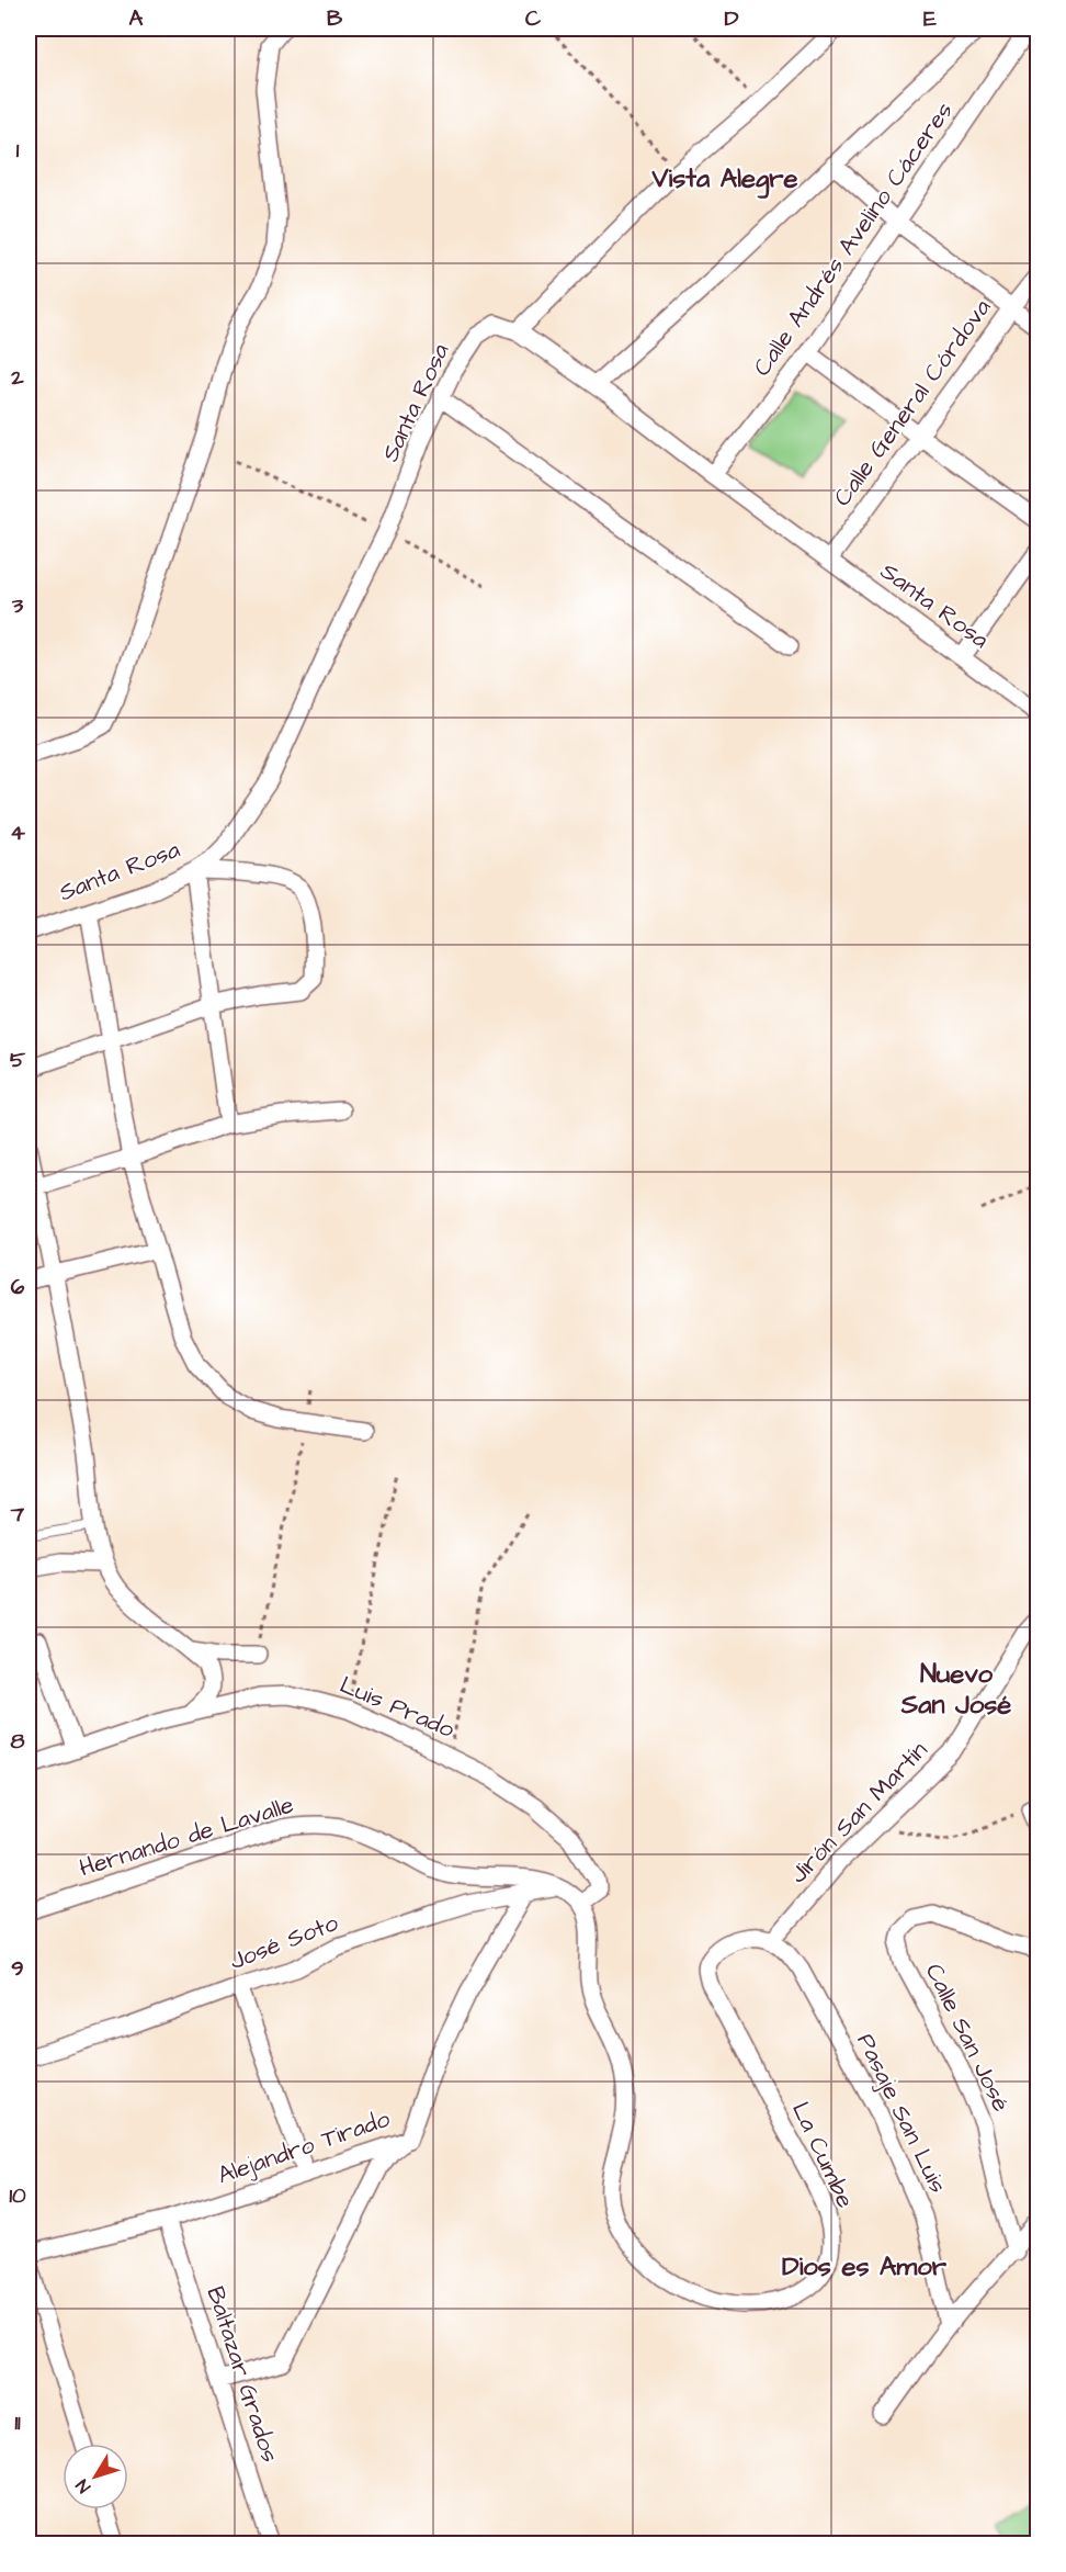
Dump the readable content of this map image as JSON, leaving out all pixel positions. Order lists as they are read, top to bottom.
{
  "streets": {
    "street": [
      "Calle Andrés Avelino Cáceres",
      "Santa Rosa",
      "Calle General Córdova",
      "Luis Prado",
      "Jirón San Martín",
      "Hernando de Lavalle",
      "José Soto",
      "Calle San José",
      "Pasaje San Luis",
      "Alejandro Tirado",
      "La Cumbe",
      "Baltazar Grados"
    ]
  },
  "crossings": [
    ["Calle Andrés Avelino Cáceres", "Santa Rosa"],
    ["Santa Rosa", "Calle General Córdova"],
    ["Luis Prado", "Hernando de Lavalle"],
    ["Luis Prado", "La Cumbe"],
    ["Jirón San Martín", "Pasaje San Luis"],
    ["Jirón San Martín", "La Cumbe"],
    ["Hernando de Lavalle", "José Soto"],
    ["Hernando de Lavalle", "La Cumbe"],
    ["José Soto", "Alejandro Tirado"],
    ["Pasaje San Luis", "La Cumbe"],
    ["Alejandro Tirado", "Baltazar Grados"]
  ],
  "districts": ["Vista Alegre", "Nuevo San José", "Dios es Amor"],
  "north": "bottom left",
  "grid": {
    "columns": [
      "A",
      "B",
      "C",
      "D",
      "E"
    ],
    "rows": [
      "1",
      "2",
      "3",
      "4",
      "5",
      "6",
      "7",
      "8",
      "9",
      "10",
      "11"
    ]
  }
}
